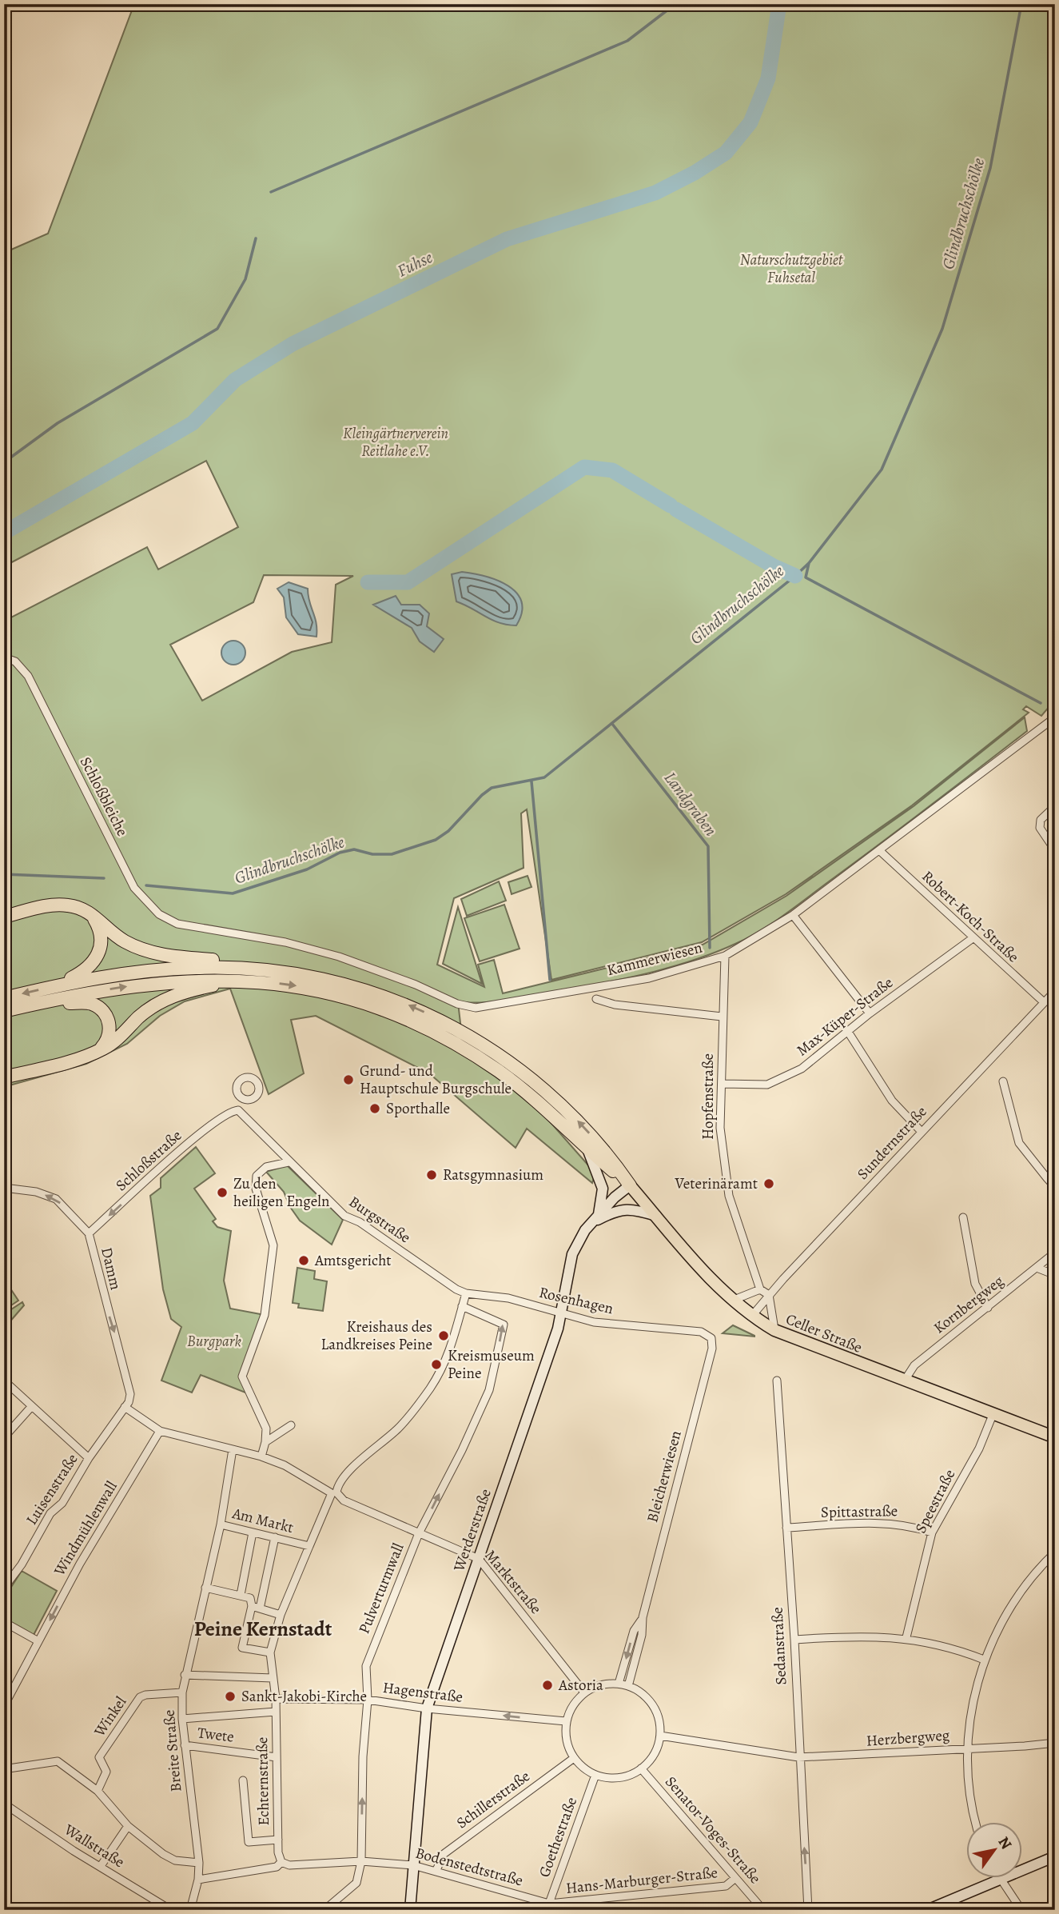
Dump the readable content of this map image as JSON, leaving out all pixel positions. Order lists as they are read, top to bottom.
{
  "streets": {
    "main road": ["Celler Straße"],
    "street": [
      "Schloßbleiche",
      "Robert-Koch-Straße",
      "Kammerwiesen",
      "Max-Küper-Straße",
      "Hopfenstraße",
      "Sundernstraße",
      "Schloßstraße",
      "Burgstraße",
      "Damm",
      "Rosenhagen",
      "Kornbergweg",
      "Bleicherwiesen",
      "Luisenstraße",
      "Speestraße",
      "Spittastraße",
      "Am Markt",
      "Windmühlenwall",
      "Werderstraße",
      "Marktstraße",
      "Pulverturmwall",
      "Sedanstraße",
      "Hagenstraße",
      "Winkel",
      "Twete",
      "Herzbergweg",
      "Breite Straße",
      "Echternstraße",
      "Schillerstraße",
      "Senator-Voges-Straße",
      "Goethestraße",
      "Wallstraße",
      "Bodenstedtstraße",
      "Hans-Marburger-Straße"
    ]
  },
  "crossings": [
    ["Schloßbleiche", "Kammerwiesen"],
    ["Robert-Koch-Straße", "Kammerwiesen"],
    ["Robert-Koch-Straße", "Max-Küper-Straße"],
    ["Robert-Koch-Straße", "Sundernstraße"],
    ["Kammerwiesen", "Hopfenstraße"],
    ["Max-Küper-Straße", "Hopfenstraße"],
    ["Sundernstraße", "Celler Straße"],
    ["Schloßstraße", "Burgstraße"],
    ["Schloßstraße", "Damm"],
    ["Burgstraße", "Rosenhagen"],
    ["Damm", "Luisenstraße"],
    ["Rosenhagen", "Bleicherwiesen"],
    ["Rosenhagen", "Werderstraße"],
    ["Kornbergweg", "Celler Straße"],
    ["Celler Straße", "Speestraße"],
    ["Celler Straße", "Werderstraße"],
    ["Bleicherwiesen", "Marktstraße"],
    ["Bleicherwiesen", "Hagenstraße"],
    ["Bleicherwiesen", "Schillerstraße"],
    ["Bleicherwiesen", "Senator-Voges-Straße"],
    ["Bleicherwiesen", "Goethestraße"],
    ["Speestraße", "Spittastraße"],
    ["Spittastraße", "Sedanstraße"],
    ["Am Markt", "Breite Straße"],
    ["Werderstraße", "Marktstraße"],
    ["Werderstraße", "Hagenstraße"],
    ["Werderstraße", "Bodenstedtstraße"],
    ["Marktstraße", "Pulverturmwall"],
    ["Marktstraße", "Hagenstraße"],
    ["Marktstraße", "Schillerstraße"],
    ["Marktstraße", "Senator-Voges-Straße"],
    ["Marktstraße", "Goethestraße"],
    ["Pulverturmwall", "Hagenstraße"],
    ["Pulverturmwall", "Bodenstedtstraße"],
    ["Sedanstraße", "Herzbergweg"],
    ["Hagenstraße", "Echternstraße"],
    ["Hagenstraße", "Schillerstraße"],
    ["Hagenstraße", "Senator-Voges-Straße"],
    ["Hagenstraße", "Goethestraße"],
    ["Winkel", "Breite Straße"],
    ["Twete", "Breite Straße"],
    ["Twete", "Echternstraße"],
    ["Echternstraße", "Bodenstedtstraße"],
    ["Schillerstraße", "Senator-Voges-Straße"],
    ["Schillerstraße", "Goethestraße"],
    ["Schillerstraße", "Bodenstedtstraße"],
    ["Senator-Voges-Straße", "Goethestraße"],
    ["Senator-Voges-Straße", "Hans-Marburger-Straße"],
    ["Goethestraße", "Bodenstedtstraße"],
    ["Goethestraße", "Hans-Marburger-Straße"],
    ["Bodenstedtstraße", "Hans-Marburger-Straße"]
  ],
  "one_way": [
    "Schloßstraße",
    "Windmühlenwall",
    "Pulverturmwall",
    "Hagenstraße"
  ],
  "districts": ["Peine Kernstadt"],
  "water": ["Glindbruchschölke", "Fuhse", "Landgraben"],
  "parks": ["Naturschutzgebiet Fuhsetal", "Kleingärtnerverein Reitlahe e.V.", "Burgpark"],
  "places": [
    "Grund- und Hauptschule Burgschule",
    "Sporthalle",
    "Ratsgymnasium",
    "Veterinäramt",
    "Zu den heiligen Engeln",
    "Amtsgericht",
    "Kreishaus des Landkreises Peine",
    "Kreismuseum Peine",
    "Astoria",
    "Sankt-Jakobi-Kirche"
  ],
  "north": "top right"
}
